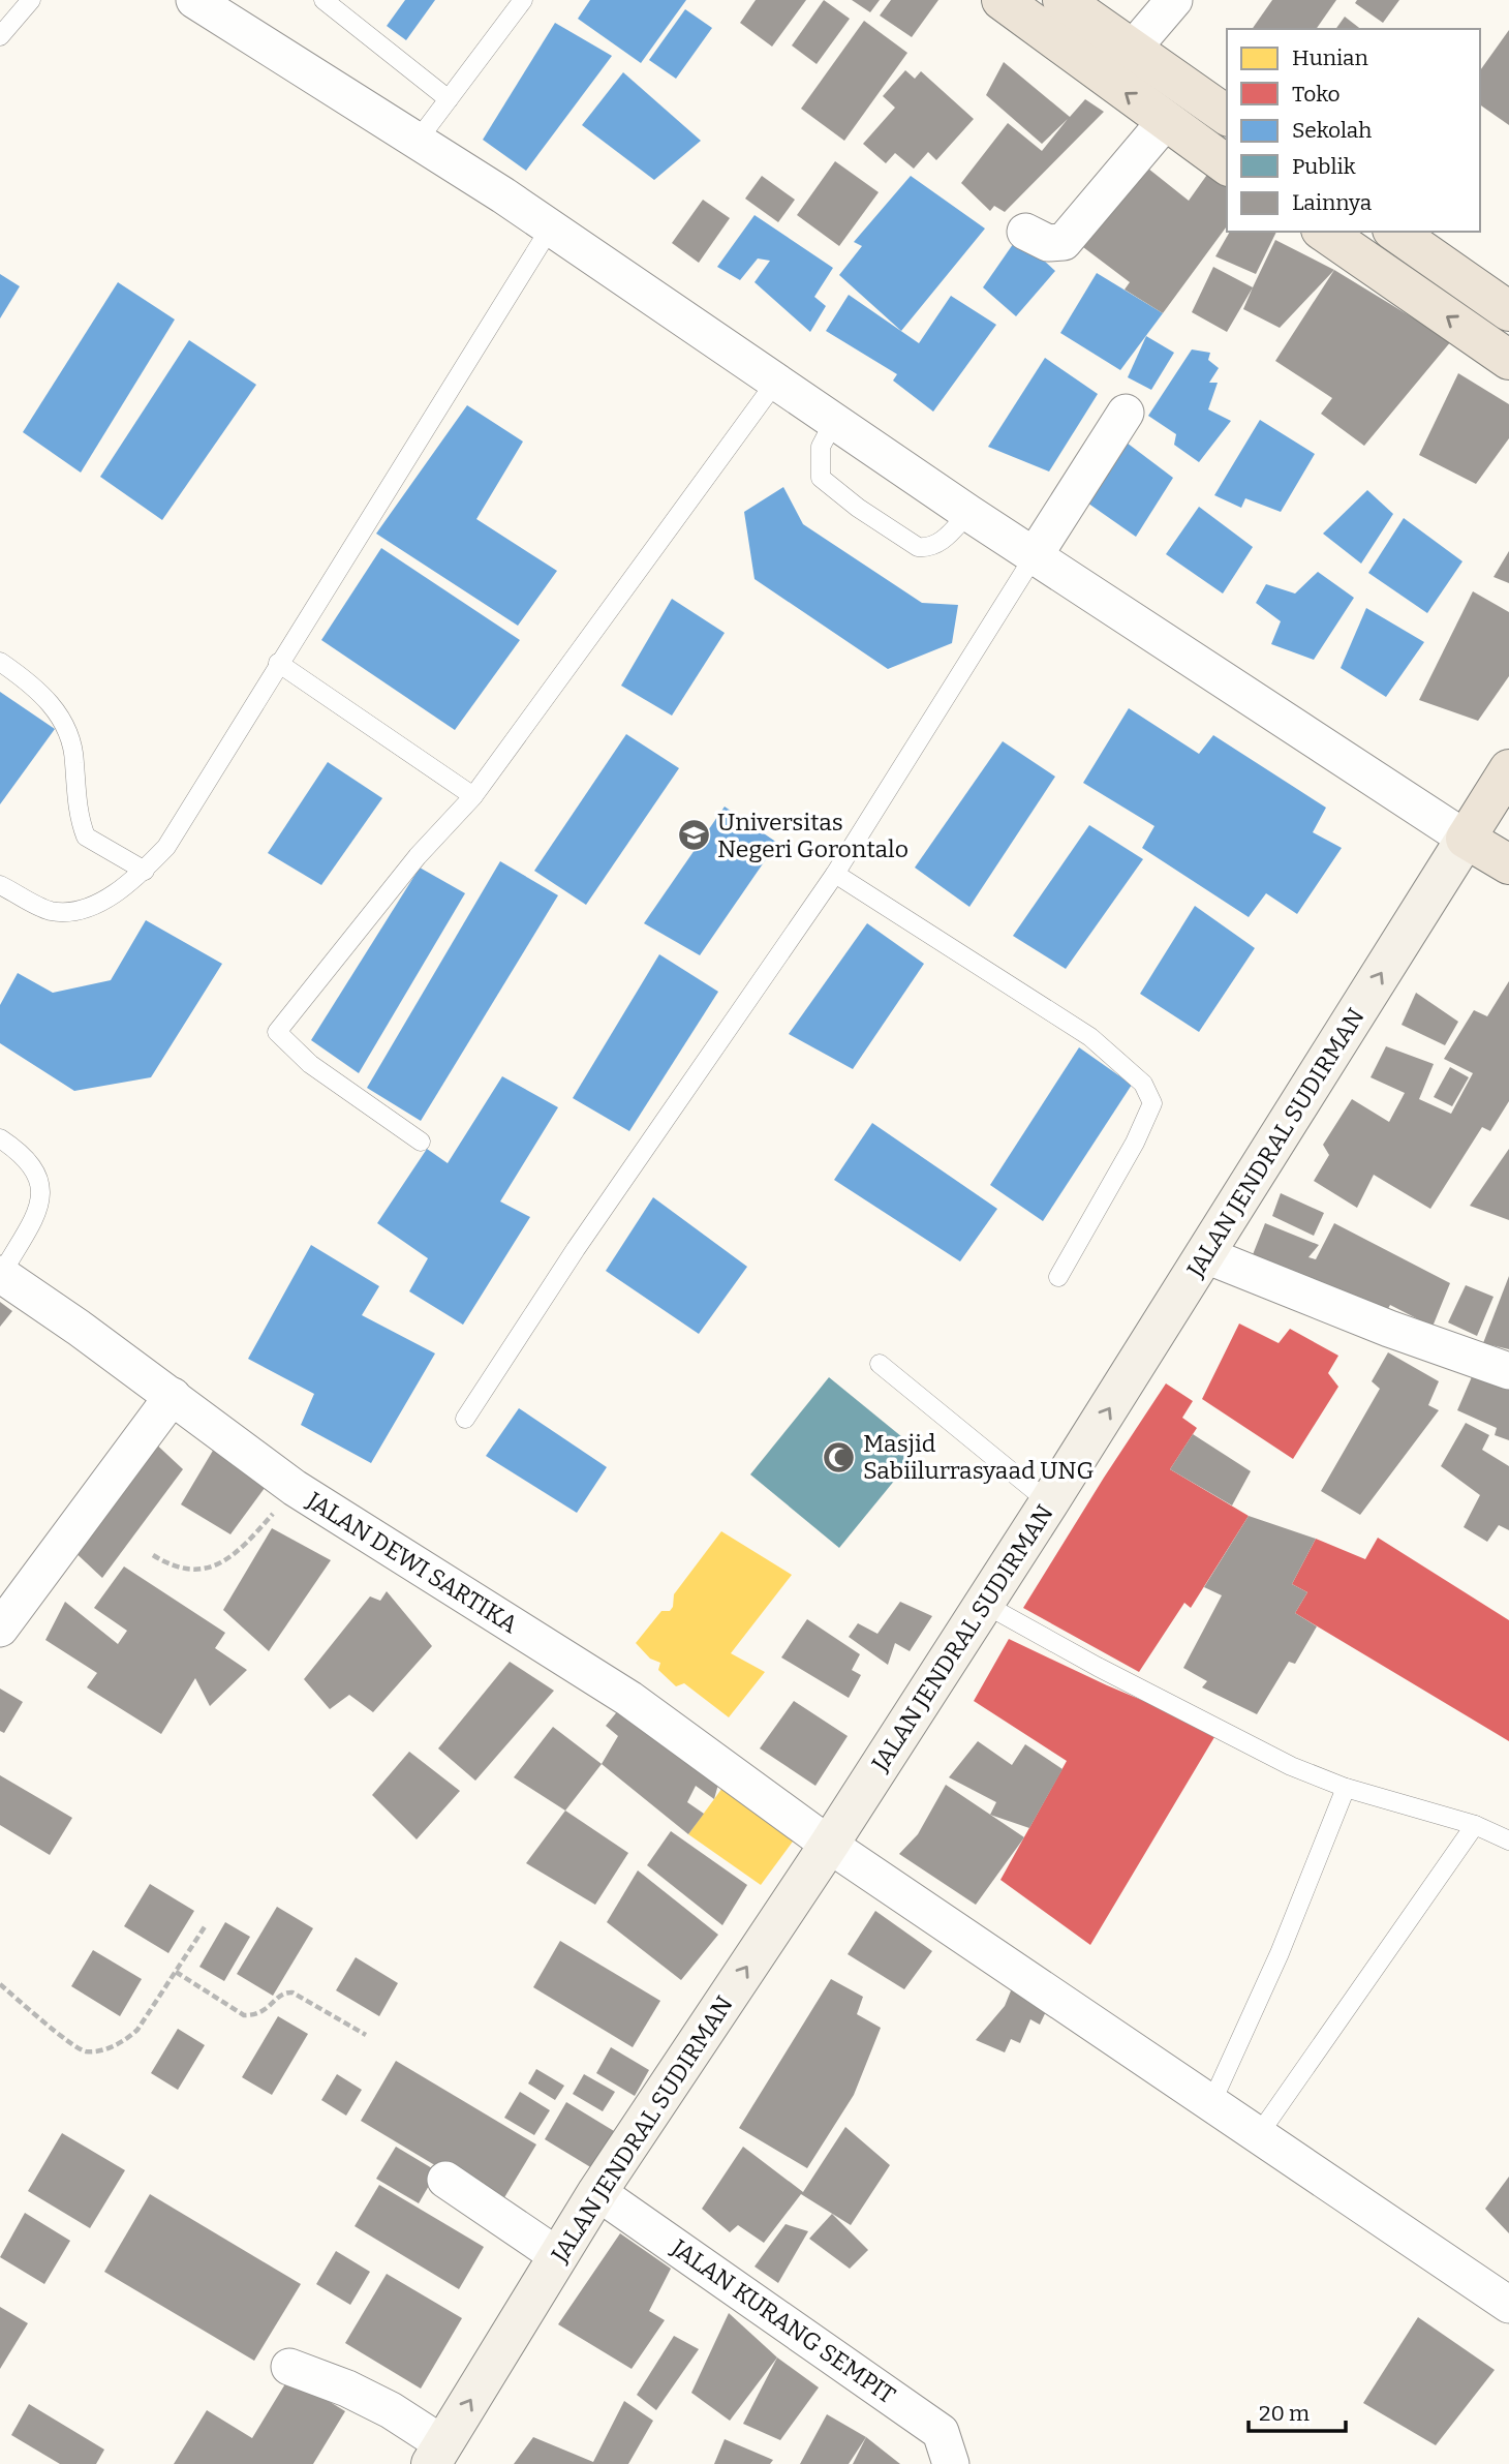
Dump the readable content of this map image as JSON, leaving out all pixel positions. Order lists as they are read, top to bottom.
{
  "streets": {
    "main road": ["JALAN JENDRAL SUDIRMAN"],
    "street": ["JALAN DEWI SARTIKA", "JALAN KURANG SEMPIT"]
  },
  "crossings": [
    ["JALAN JENDRAL SUDIRMAN", "JALAN DEWI SARTIKA"],
    ["JALAN JENDRAL SUDIRMAN", "JALAN KURANG SEMPIT"]
  ],
  "one_way": ["JALAN JENDRAL SUDIRMAN"],
  "places": {
    "school or university": ["Universitas Negeri Gorontalo"],
    "mosque": ["Masjid Sabiilurrasyaad UNG"]
  },
  "legend": [
    "Hunian",
    "Toko",
    "Sekolah",
    "Publik",
    "Lainnya"
  ],
  "scale_bar": "20 m"
}
